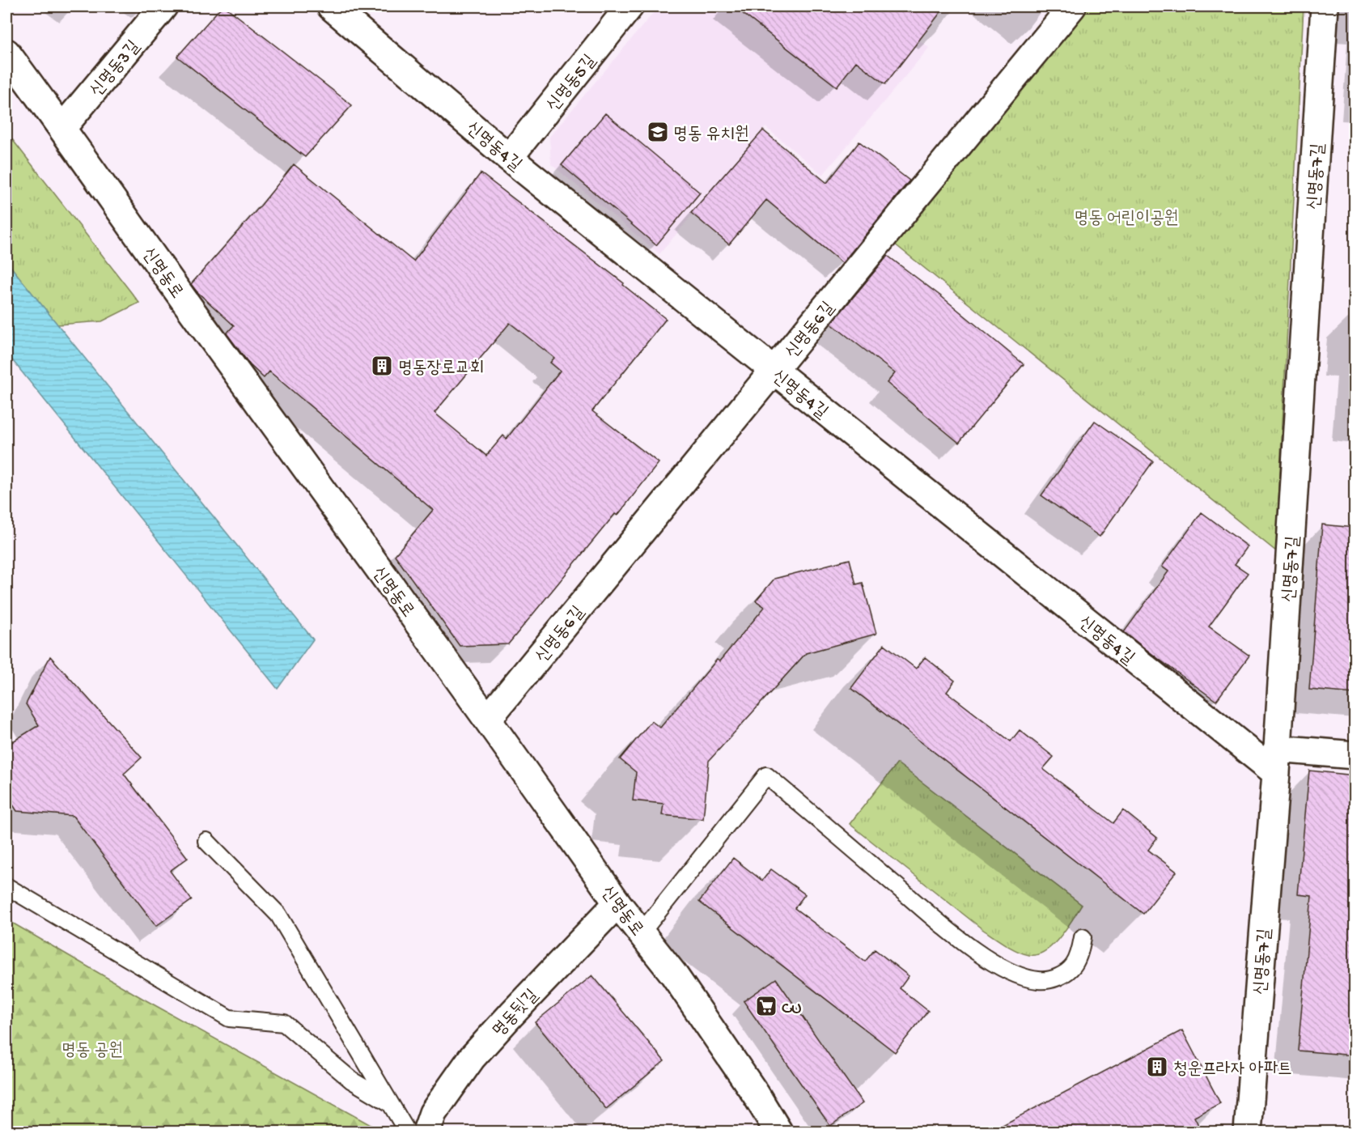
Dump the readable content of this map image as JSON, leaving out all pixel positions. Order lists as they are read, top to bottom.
{
  "streets": {
    "street": [
      "신명동3길",
      "신명동5길",
      "신명동4길",
      "신명동7길",
      "신명동로",
      "신명동6길",
      "명동뒷길"
    ]
  },
  "crossings": [
    ["신명동3길", "신명동로"],
    ["신명동5길", "신명동4길"],
    ["신명동4길", "신명동7길"],
    ["신명동4길", "신명동6길"],
    ["신명동로", "신명동6길"],
    ["신명동로", "명동뒷길"]
  ],
  "parks": ["명동 어린이공원", "명동 공원"],
  "places": {
    "school or university": ["명동 유치원"],
    "building": ["명동장로교회", "청운프라자 아파트"],
    "supermarket": ["CU"]
  }
}
